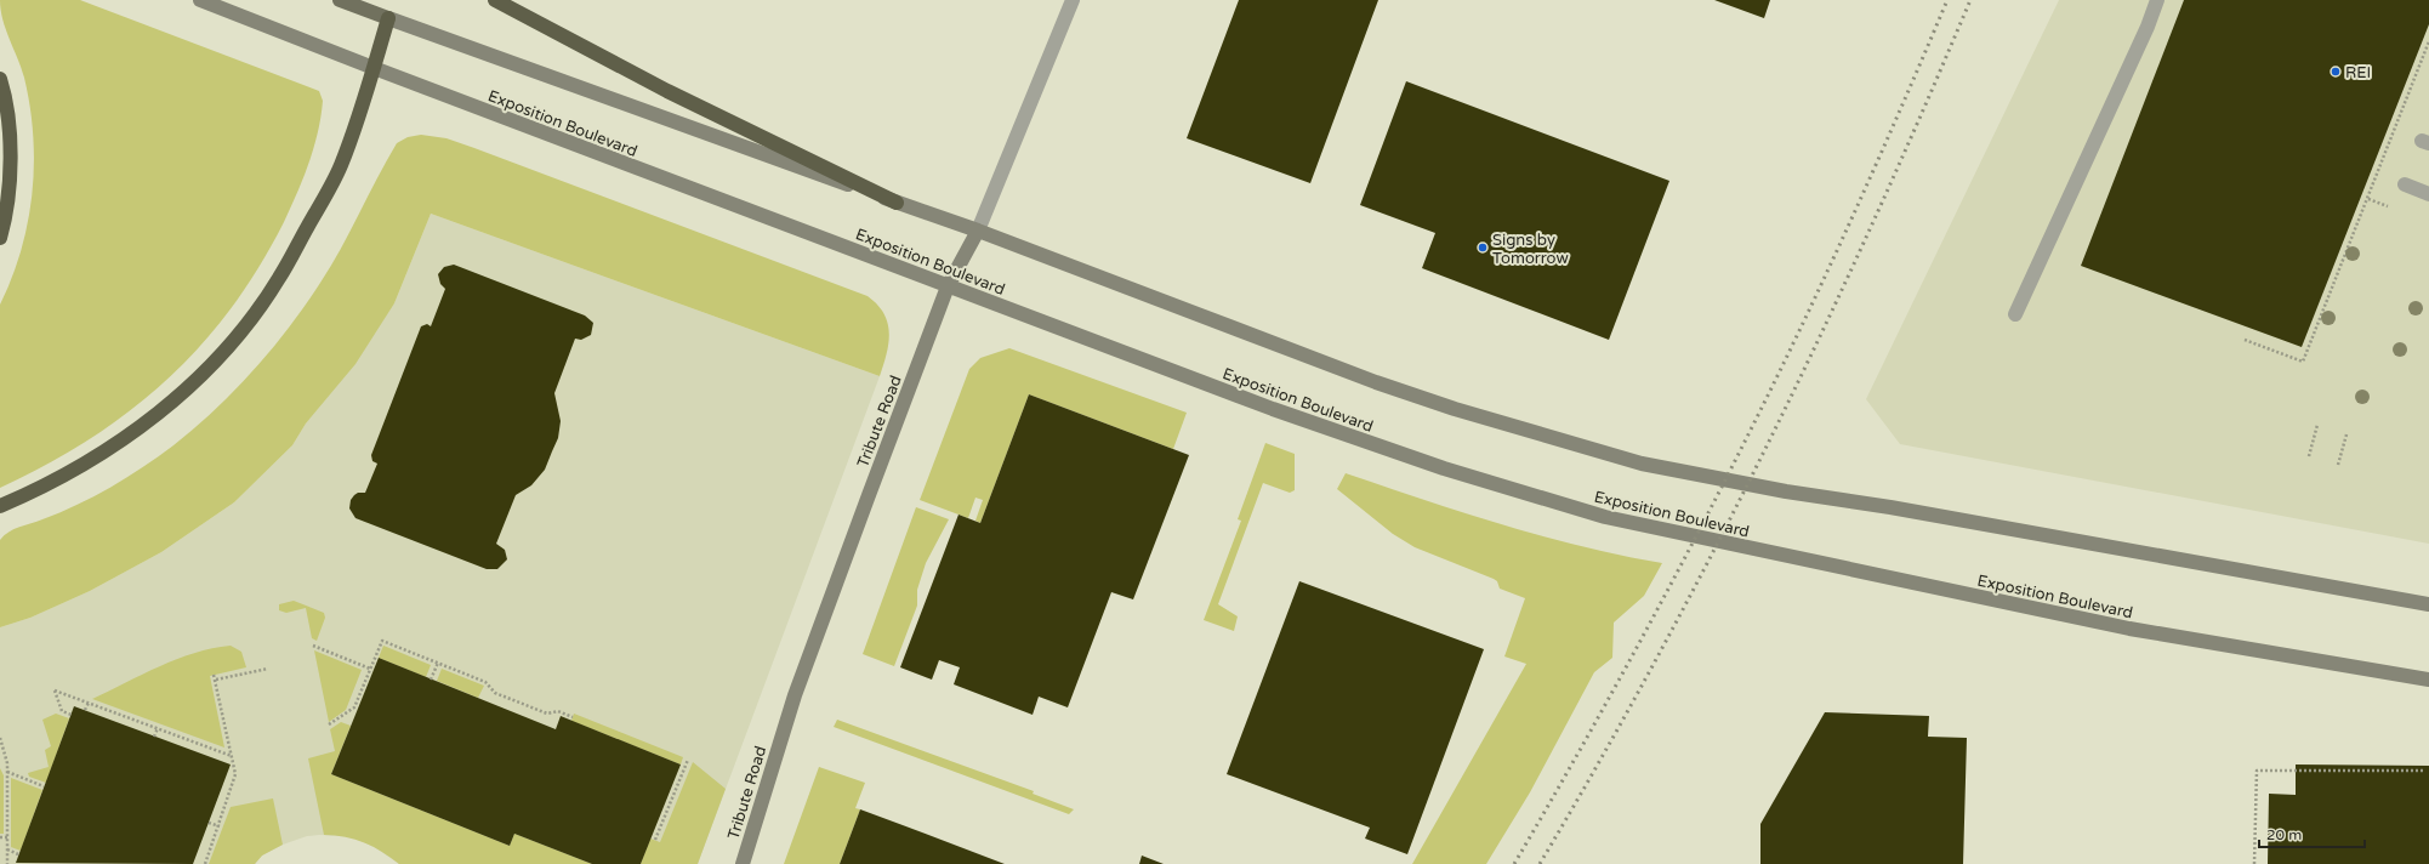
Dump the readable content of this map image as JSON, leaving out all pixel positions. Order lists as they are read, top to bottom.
{
  "streets": {
    "main road": ["Exposition Boulevard", "Tribute Road"]
  },
  "crossings": [
    ["Exposition Boulevard", "Tribute Road"]
  ],
  "places": ["REI", "Signs by Tomorrow"],
  "scale_bar": "20 m"
}
